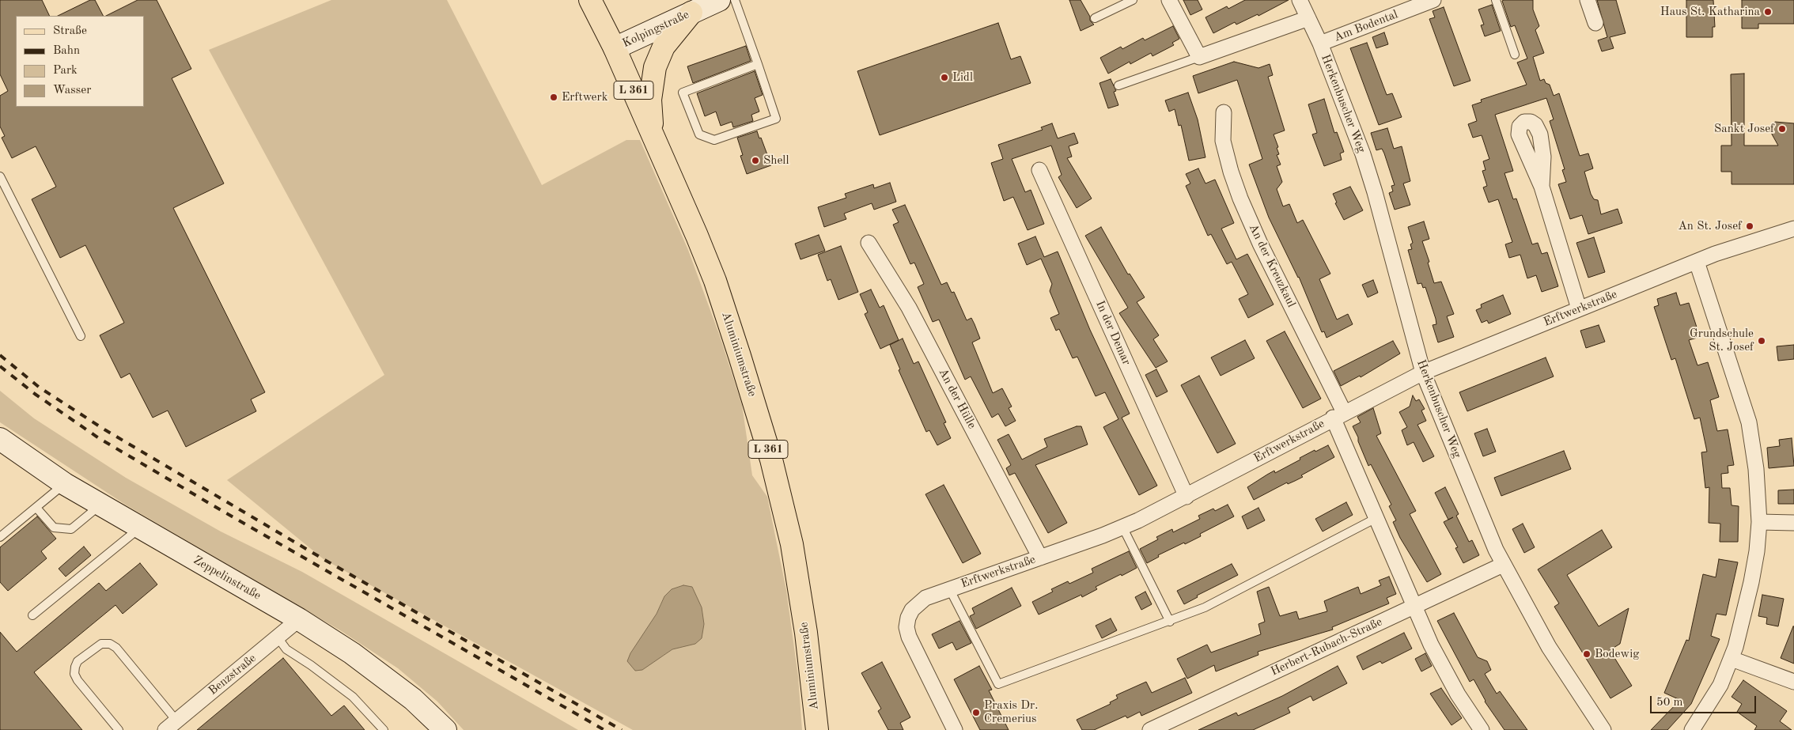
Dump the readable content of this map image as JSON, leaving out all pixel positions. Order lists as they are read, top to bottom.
{
  "streets": {
    "main road": ["L 361", "Aluminiumstraße"],
    "street": [
      "Am Bodental",
      "Kolpingstraße",
      "Herkenbuscher Weg",
      "An der Kreuzkaul",
      "Erftwerkstraße",
      "In der Demar",
      "An der Hülle",
      "Zeppelinstraße",
      "Herbert-Rubach-Straße",
      "Benzstraße"
    ]
  },
  "crossings": [
    ["Am Bodental", "Herkenbuscher Weg"],
    ["Kolpingstraße", "Aluminiumstraße"],
    ["Herkenbuscher Weg", "Erftwerkstraße"],
    ["Herkenbuscher Weg", "Herbert-Rubach-Straße"],
    ["An der Kreuzkaul", "Erftwerkstraße"],
    ["Erftwerkstraße", "In der Demar"],
    ["Erftwerkstraße", "An der Hülle"],
    ["Zeppelinstraße", "Benzstraße"]
  ],
  "places": [
    "Haus St. Katharina",
    "Lidl",
    "Erftwerk",
    "Sankt Josef",
    "Shell",
    "An St. Josef",
    "Grundschule St. Josef",
    "Bodewig",
    "Praxis Dr. Cremerius"
  ],
  "legend": [
    "Straße",
    "Bahn",
    "Park",
    "Wasser"
  ],
  "scale_bar": "50 m"
}
